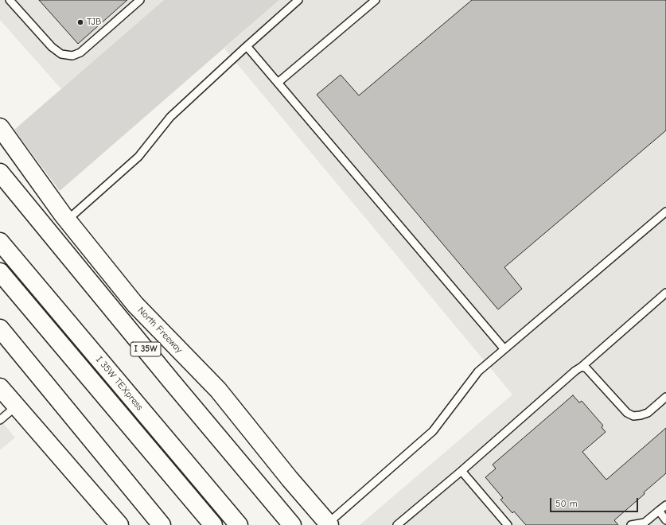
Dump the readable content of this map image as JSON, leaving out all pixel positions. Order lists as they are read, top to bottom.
{
  "streets": {
    "main road": ["North Freeway", "I 35W", "I 35W TEXpress"]
  },
  "places": ["TJB"],
  "scale_bar": "50 m"
}
